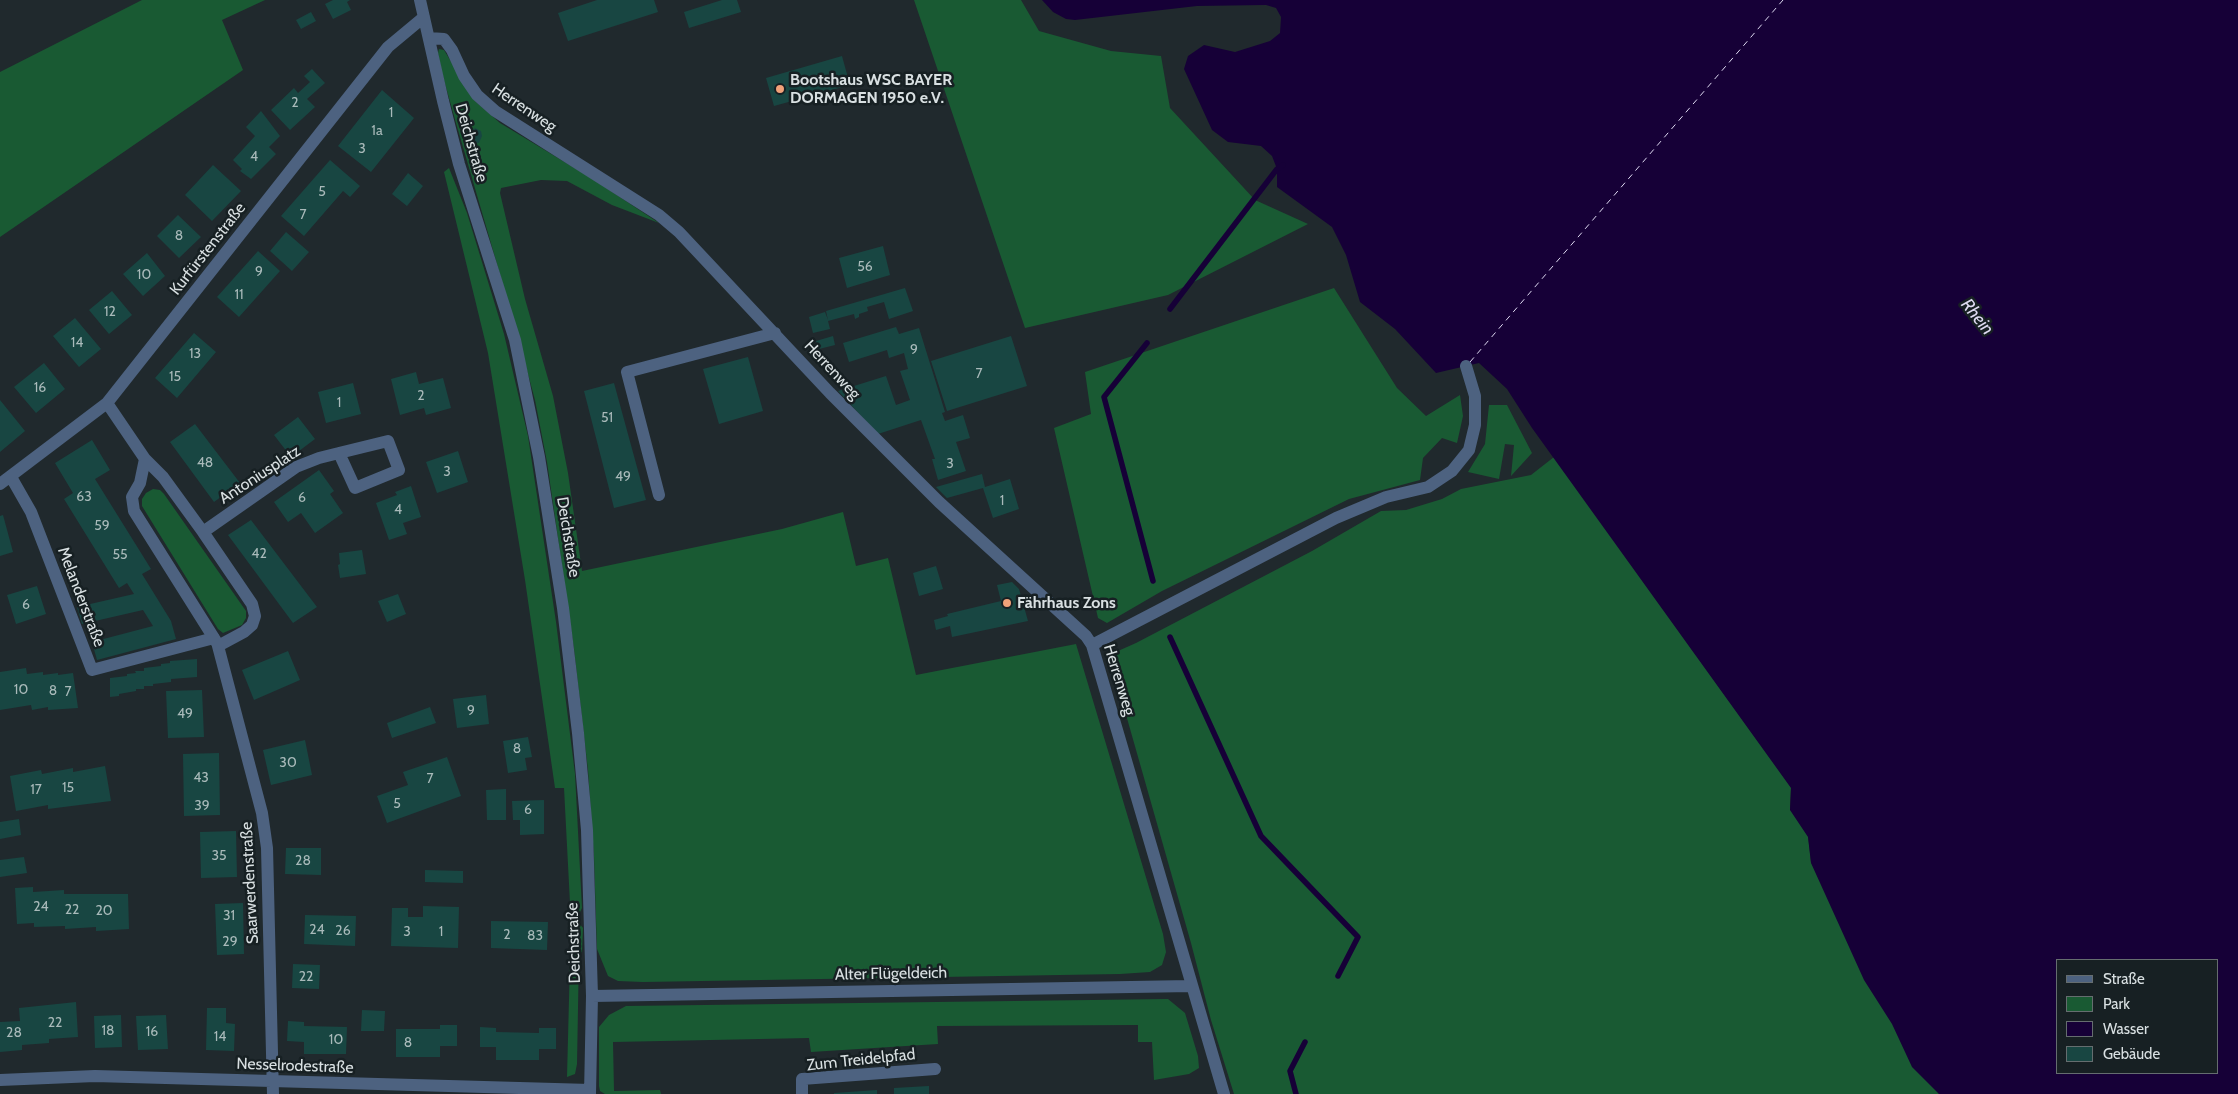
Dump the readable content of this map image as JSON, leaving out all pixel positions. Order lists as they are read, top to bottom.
{
  "streets": {
    "street": [
      "Herrenweg",
      "Deichstraße",
      "Kurfürstenstraße",
      "Antoniusplatz",
      "Melanderstraße",
      "Saarwerdenstraße",
      "Alter Flügeldeich",
      "Zum Treidelpfad",
      "Nesselrodestraße"
    ]
  },
  "crossings": [
    ["Herrenweg", "Deichstraße"],
    ["Herrenweg", "Alter Flügeldeich"],
    ["Deichstraße", "Kurfürstenstraße"],
    ["Deichstraße", "Alter Flügeldeich"],
    ["Deichstraße", "Nesselrodestraße"],
    ["Kurfürstenstraße", "Melanderstraße"],
    ["Melanderstraße", "Saarwerdenstraße"],
    ["Saarwerdenstraße", "Nesselrodestraße"]
  ],
  "water": ["Rhein"],
  "places": ["Bootshaus WSC BAYER DORMAGEN 1950 e.V.", "Fährhaus Zons"],
  "house_numbers": [
    "2",
    "1",
    "1a",
    "3",
    "4",
    "5",
    "7",
    "8",
    "56",
    "9",
    "10",
    "11",
    "12",
    "14",
    "9",
    "13",
    "7",
    "15",
    "16",
    "2",
    "1",
    "51",
    "48",
    "3",
    "3",
    "49",
    "63",
    "6",
    "1",
    "4",
    "59",
    "42",
    "55",
    "6",
    "10",
    "8",
    "7",
    "9",
    "49",
    "8",
    "30",
    "43",
    "7",
    "15",
    "17",
    "5",
    "39",
    "6",
    "35",
    "28",
    "24",
    "22",
    "20",
    "31",
    "24",
    "26",
    "3",
    "1",
    "2",
    "83",
    "29",
    "22",
    "22",
    "18",
    "16",
    "28",
    "14",
    "10",
    "8"
  ],
  "legend": [
    "Straße",
    "Park",
    "Wasser",
    "Gebäude"
  ]
}
